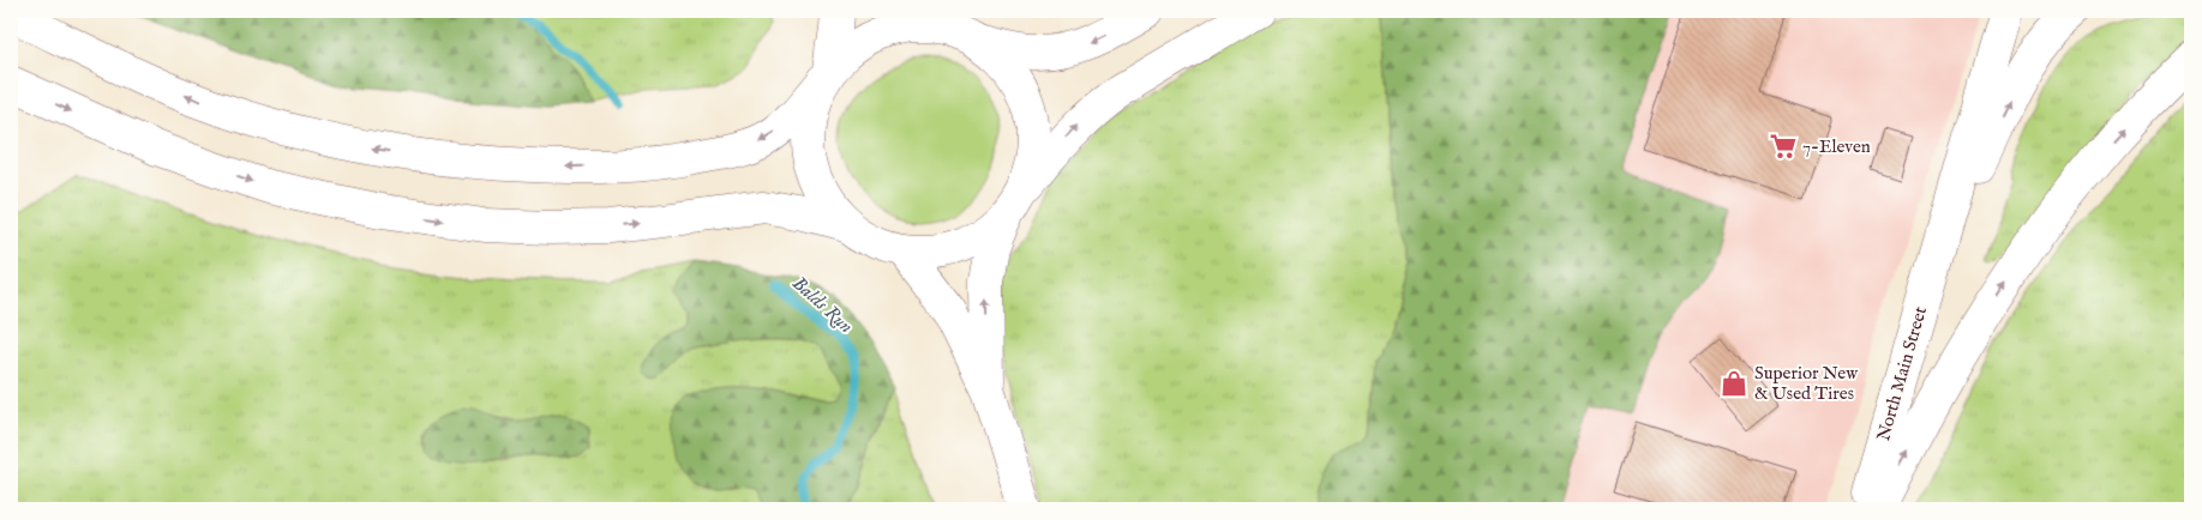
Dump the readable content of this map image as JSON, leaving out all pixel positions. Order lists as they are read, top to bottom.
{
  "streets": {
    "main road": ["North Main Street"]
  },
  "water": ["Balds Run"],
  "places": {
    "supermarket": ["7-Eleven"],
    "shop": ["Superior New & Used Tires"]
  }
}
